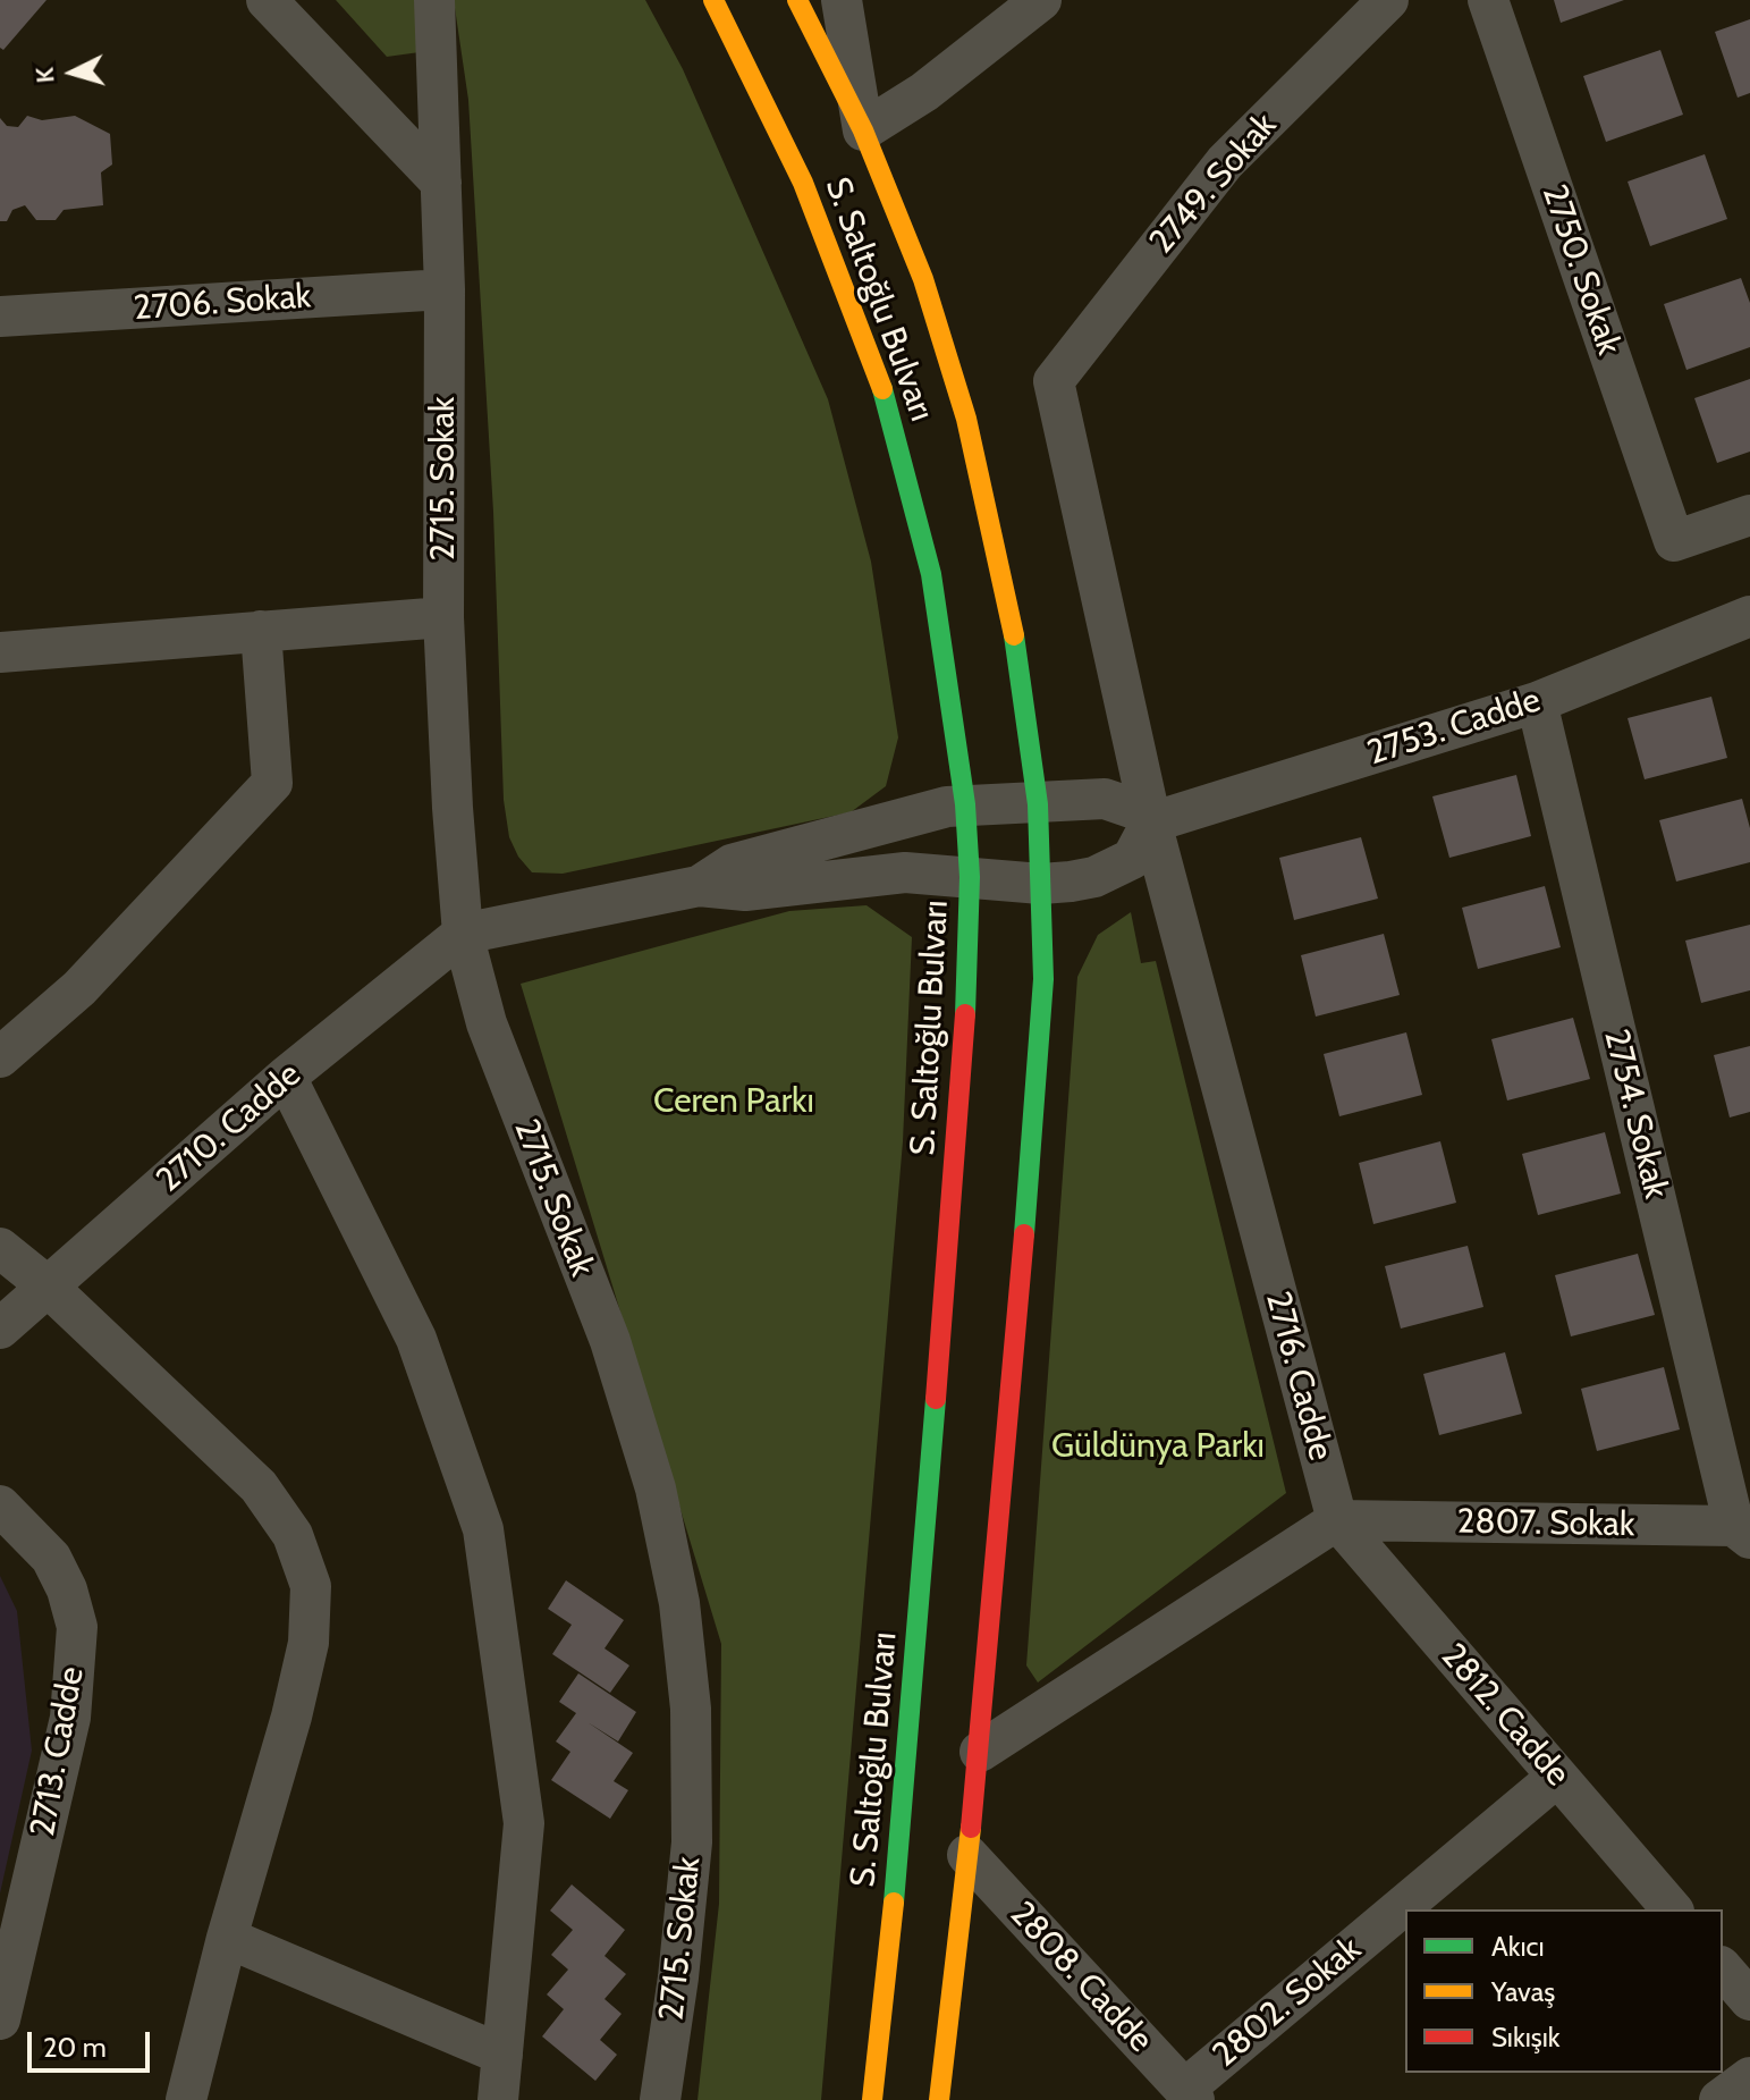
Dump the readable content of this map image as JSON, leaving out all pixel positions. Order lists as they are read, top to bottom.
{
  "streets": {
    "main road": ["S. Saltoğlu Bulvarı"],
    "street": [
      "2749. Sokak",
      "2750. Sokak",
      "2706. Sokak",
      "2715. Sokak",
      "2753. Cadde",
      "2754. Sokak",
      "2710. Cadde",
      "2716. Cadde",
      "2807. Sokak",
      "2812. Cadde",
      "2713. Cadde",
      "2808. Cadde",
      "2802. Sokak"
    ]
  },
  "crossings": [
    ["2749. Sokak", "2716. Cadde"],
    ["S. Saltoğlu Bulvarı", "2808. Cadde"],
    ["2706. Sokak", "2715. Sokak"],
    ["2715. Sokak", "2710. Cadde"],
    ["2753. Cadde", "2754. Sokak"],
    ["2753. Cadde", "2716. Cadde"],
    ["2754. Sokak", "2807. Sokak"],
    ["2716. Cadde", "2807. Sokak"],
    ["2716. Cadde", "2812. Cadde"],
    ["2807. Sokak", "2812. Cadde"],
    ["2812. Cadde", "2802. Sokak"],
    ["2808. Cadde", "2802. Sokak"]
  ],
  "parks": ["Ceren Parkı", "Güldünya Parkı"],
  "legend": ["Akıcı", "Yavaş", "Sıkışık"],
  "scale_bar": "20 m",
  "north": "left"
}
